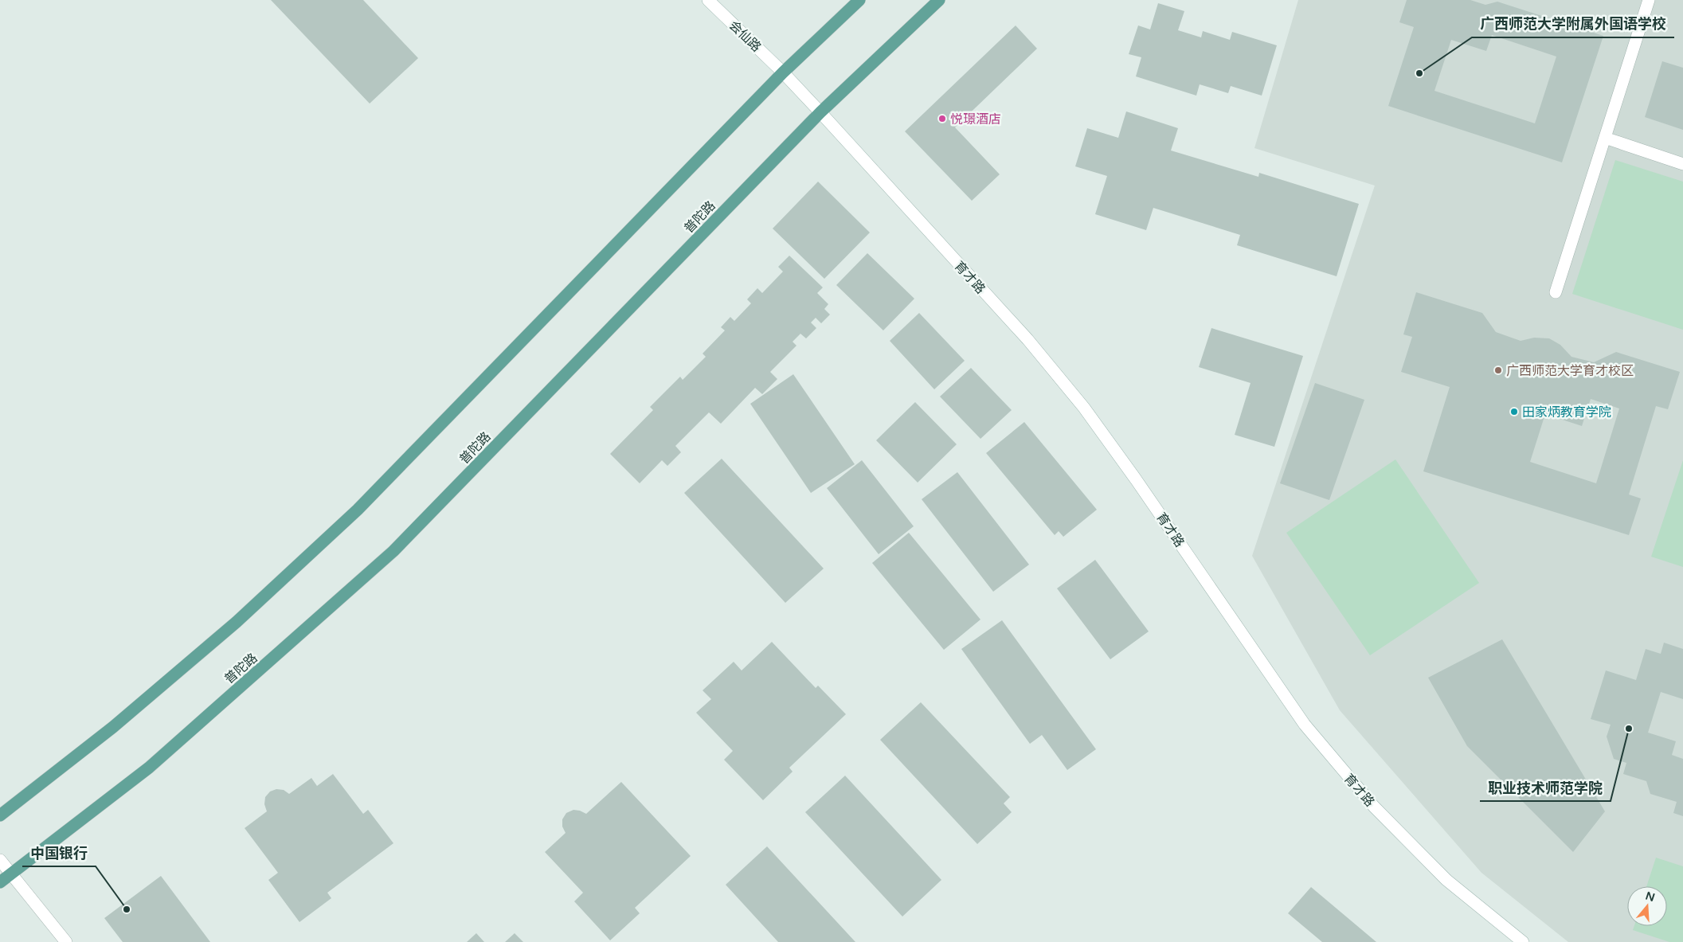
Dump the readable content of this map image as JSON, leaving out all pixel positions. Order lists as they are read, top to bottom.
{
  "streets": {
    "main road": ["会仙路", "普陀路", "育才路"]
  },
  "crossings": [
    ["会仙路", "普陀路"],
    ["会仙路", "育才路"],
    ["普陀路", "育才路"]
  ],
  "places": [
    "广西师范大学附属外国语学校",
    "悦璟酒店",
    "广西师范大学育才校区",
    "田家炳教育学院",
    "职业技术师范学院",
    "中国银行"
  ],
  "north": "top"
}
